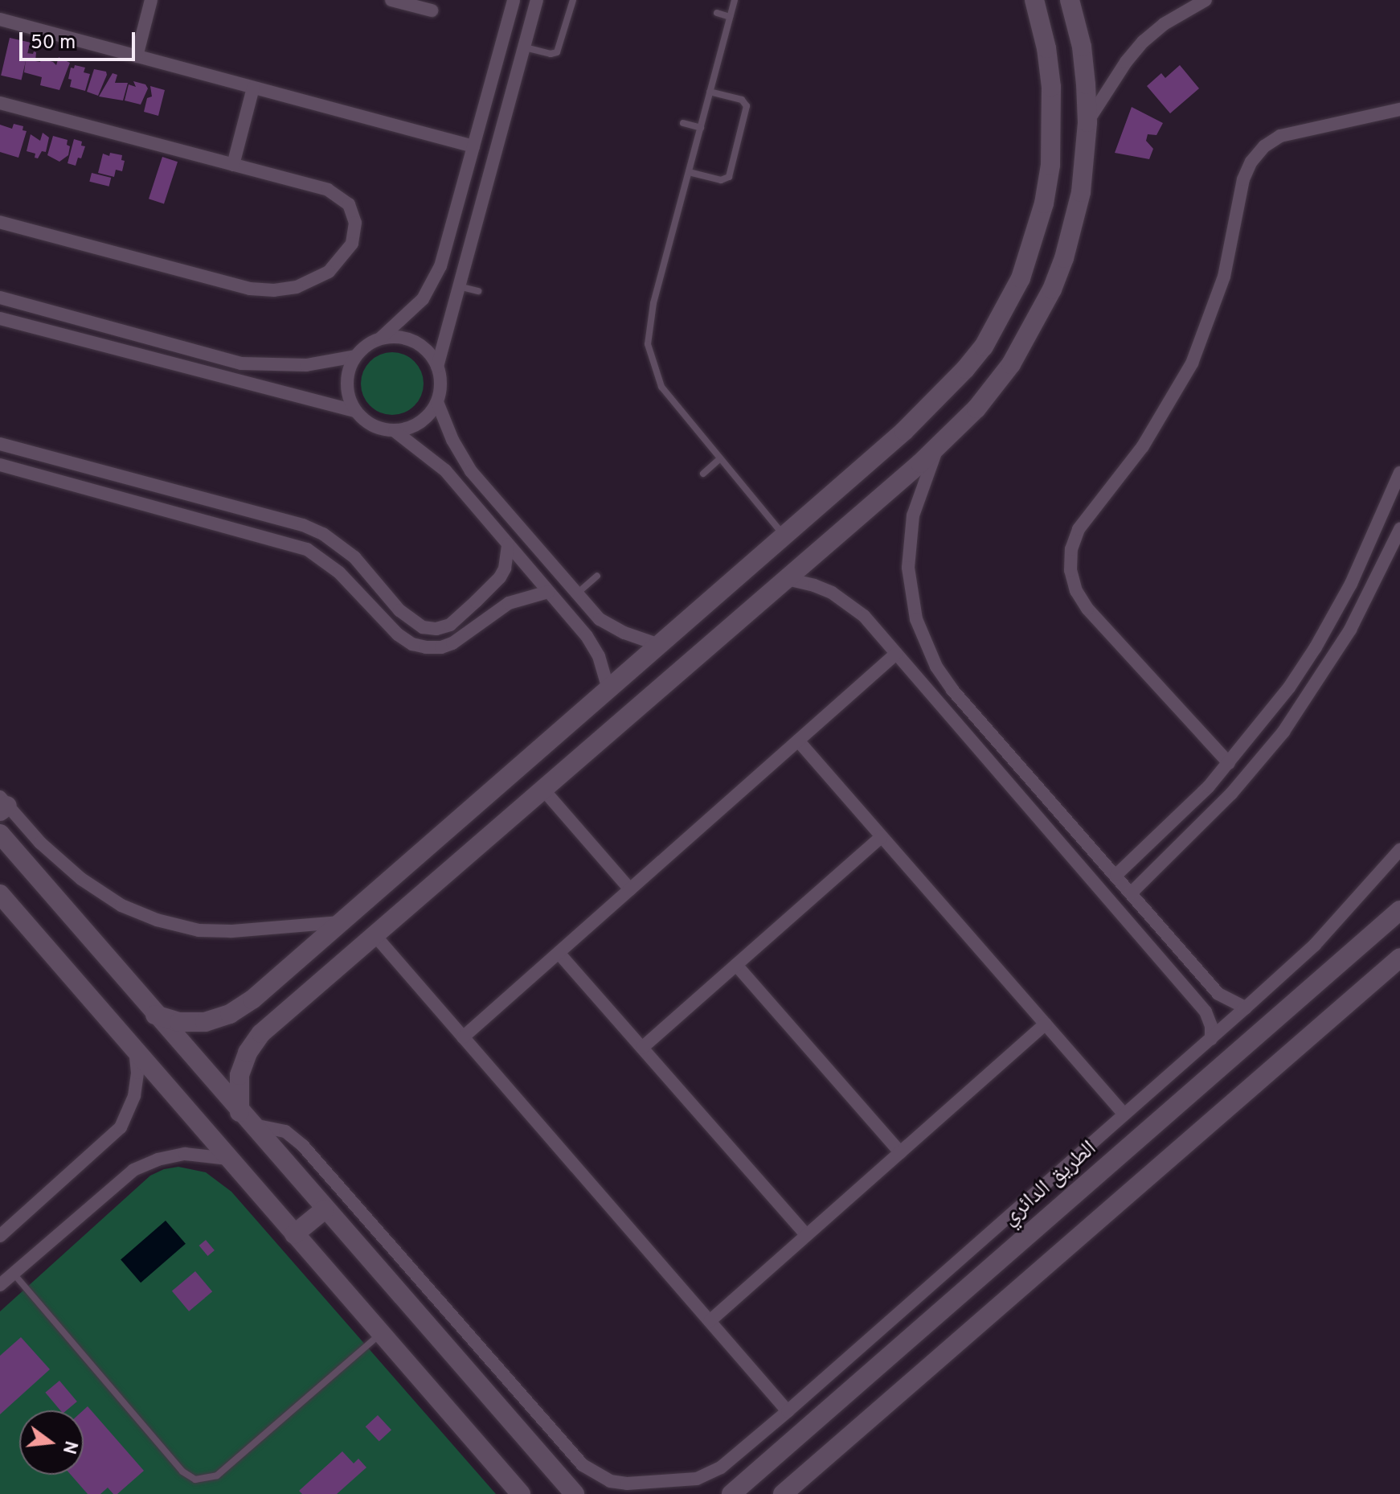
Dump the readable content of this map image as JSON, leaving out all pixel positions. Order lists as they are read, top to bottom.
{
  "streets": {
    "main road": ["الطريق الدائري"]
  },
  "scale_bar": "50 m",
  "north": "right"
}
